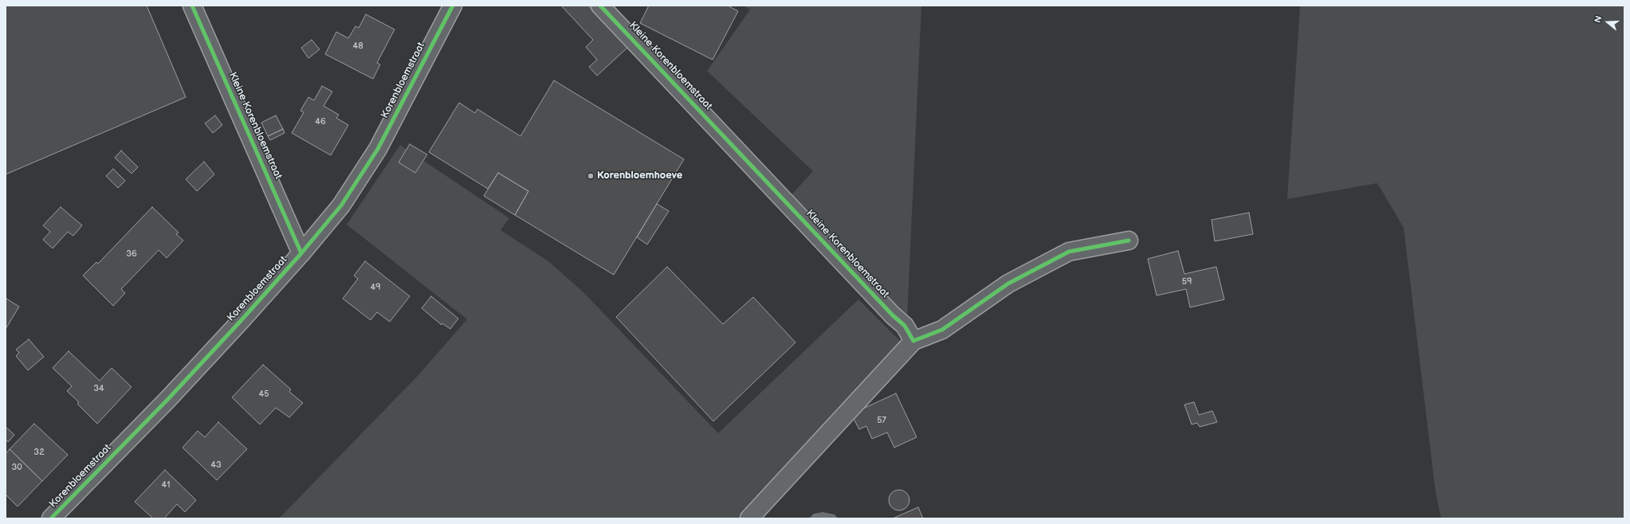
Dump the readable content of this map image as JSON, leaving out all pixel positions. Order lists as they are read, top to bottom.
{
  "streets": {
    "street": ["Kleine Korenbloemstraat", "Korenbloemstraat"]
  },
  "crossings": [
    ["Kleine Korenbloemstraat", "Korenbloemstraat"]
  ],
  "places": ["Korenbloemhoeve"],
  "house_numbers": [
    "48",
    "46",
    "36",
    "59",
    "49",
    "34",
    "45",
    "57",
    "32",
    "43",
    "30",
    "41"
  ],
  "north": "left"
}
